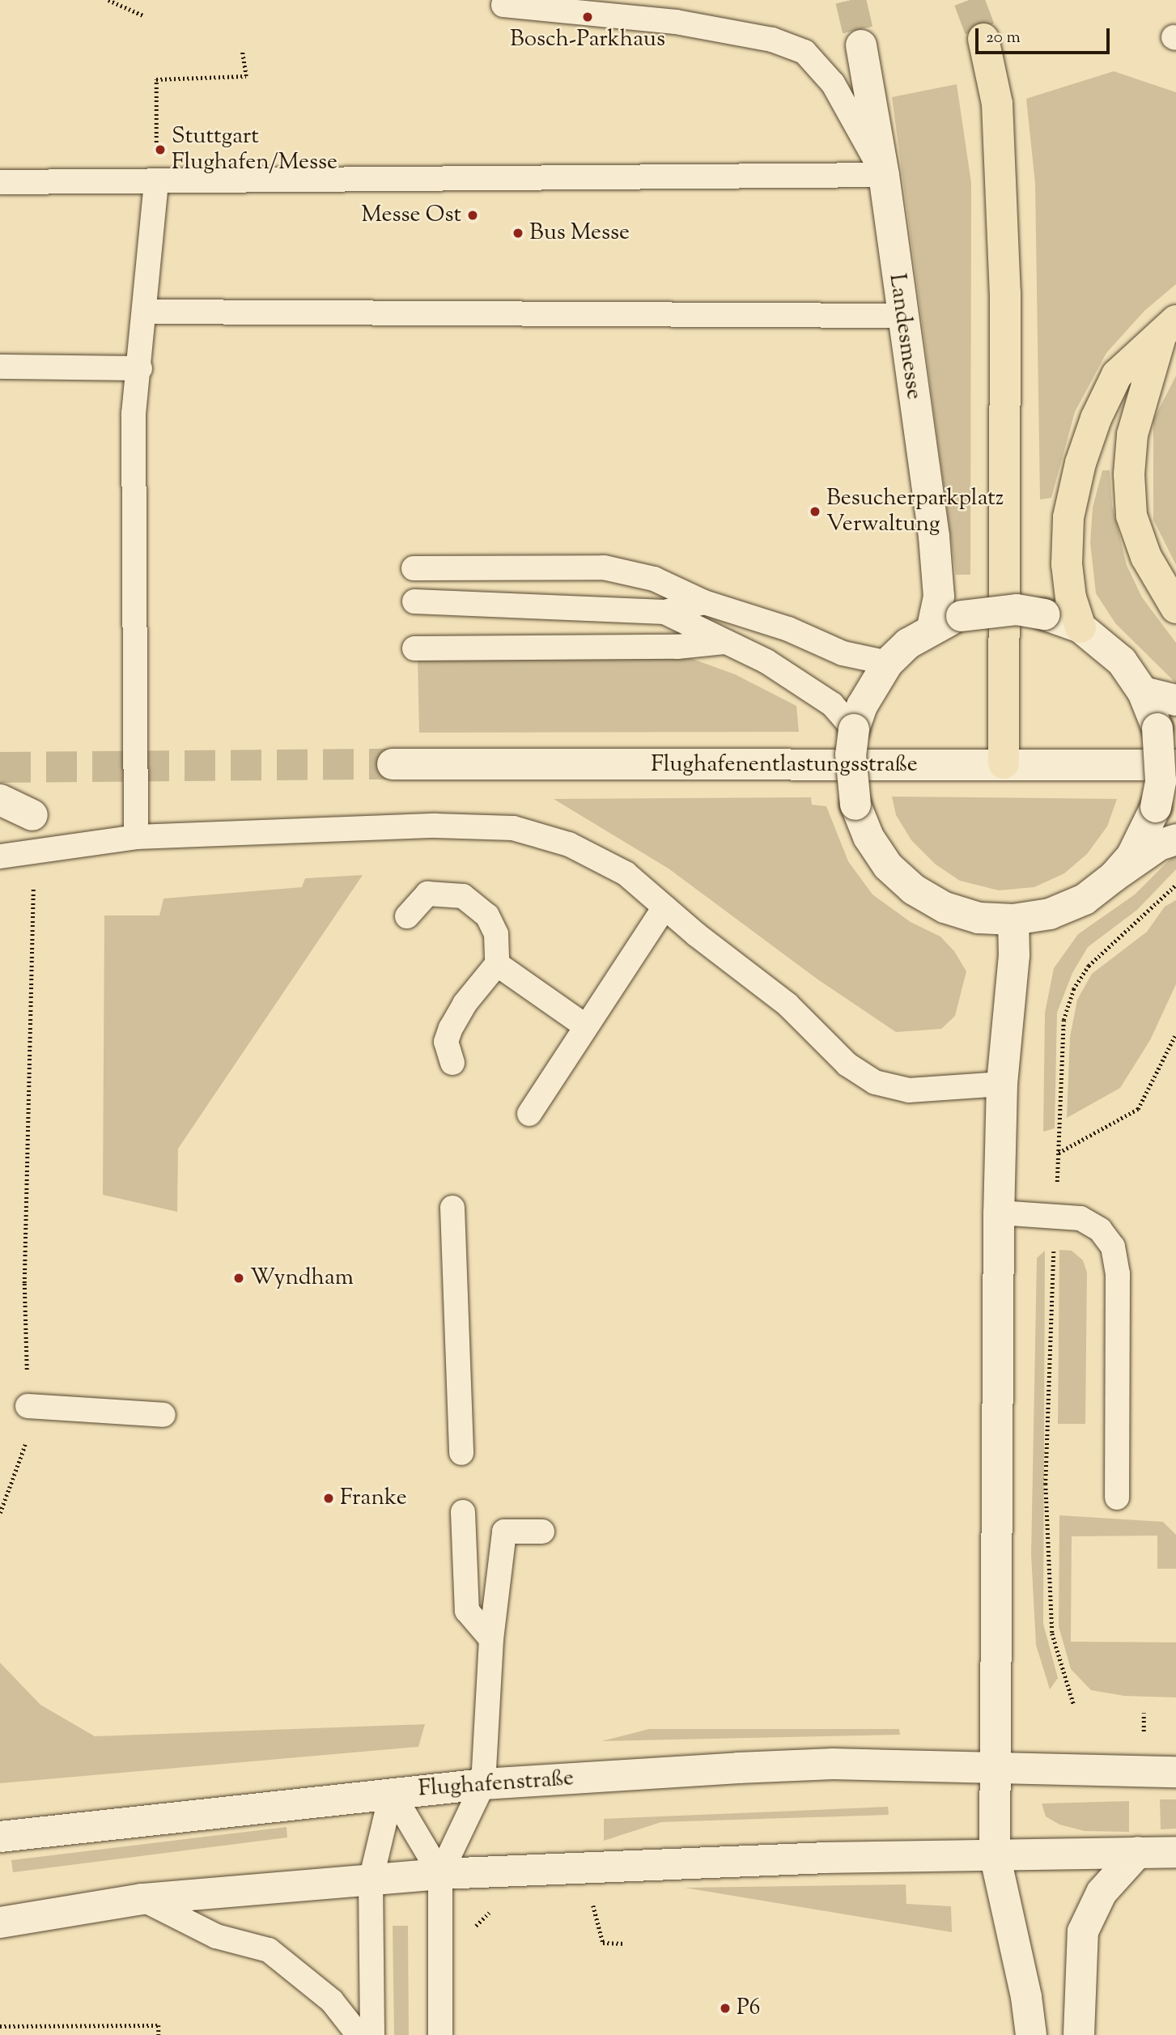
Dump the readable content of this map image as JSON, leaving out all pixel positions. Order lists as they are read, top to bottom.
{
  "streets": {
    "main road": ["Landesmesse", "Flughafenentlastungsstraße", "Flughafenstraße"]
  },
  "places": [
    "Bosch-Parkhaus",
    "Stuttgart Flughafen/Messe",
    "Messe Ost",
    "Bus Messe",
    "Besucherparkplatz Verwaltung",
    "Wyndham",
    "Franke",
    "P6"
  ],
  "scale_bar": "20 m"
}
